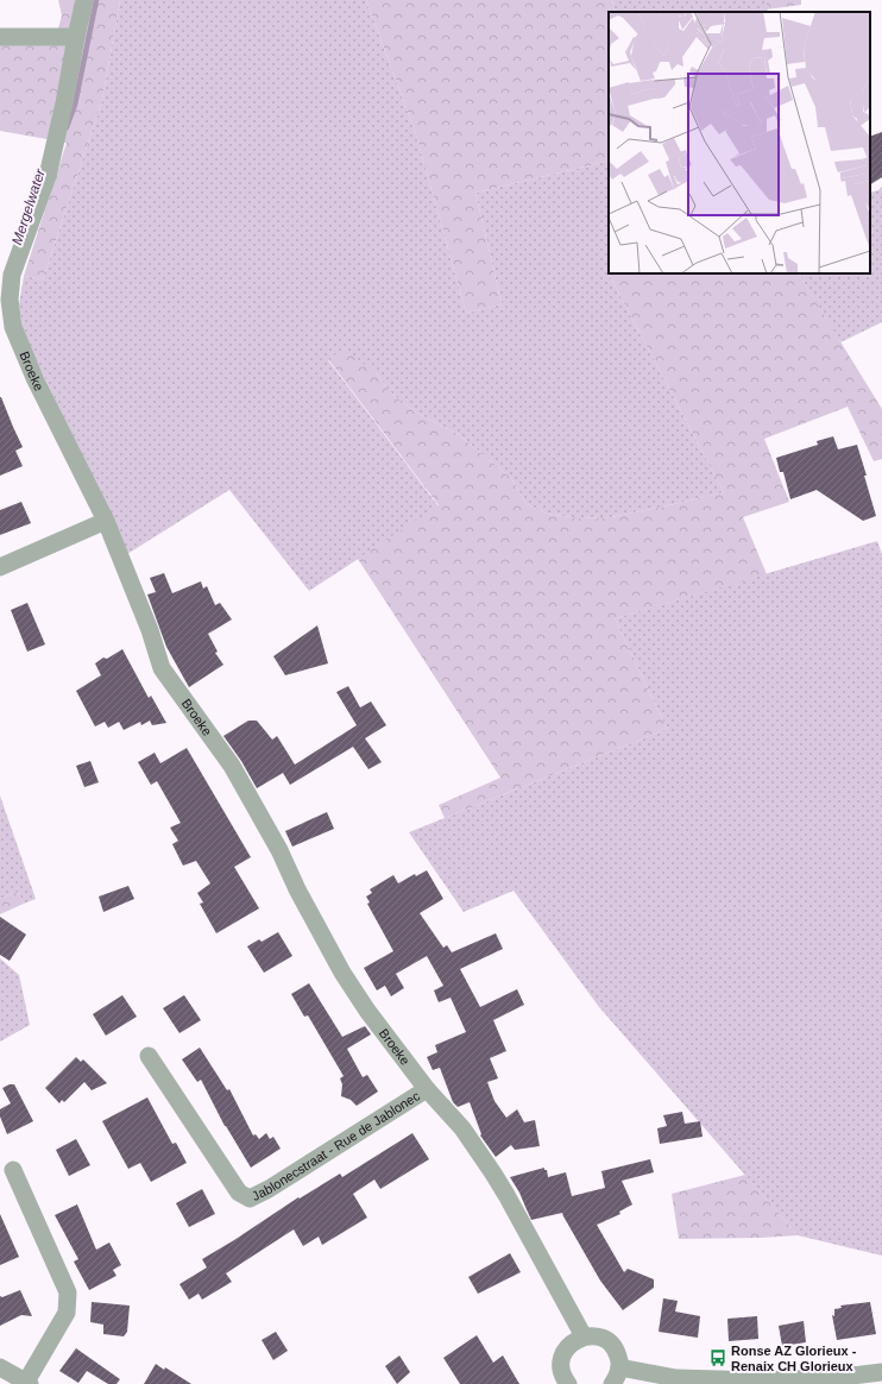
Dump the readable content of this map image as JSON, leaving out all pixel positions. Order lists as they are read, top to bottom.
{
  "streets": {
    "street": ["Broeke", "Jablonecstraat - Rue de Jablonec"]
  },
  "crossings": [
    ["Broeke", "Jablonecstraat - Rue de Jablonec"]
  ],
  "water": ["Mergelwater"],
  "places": {
    "bus stop": ["Ronse AZ Glorieux - Renaix CH Glorieux"]
  }
}
